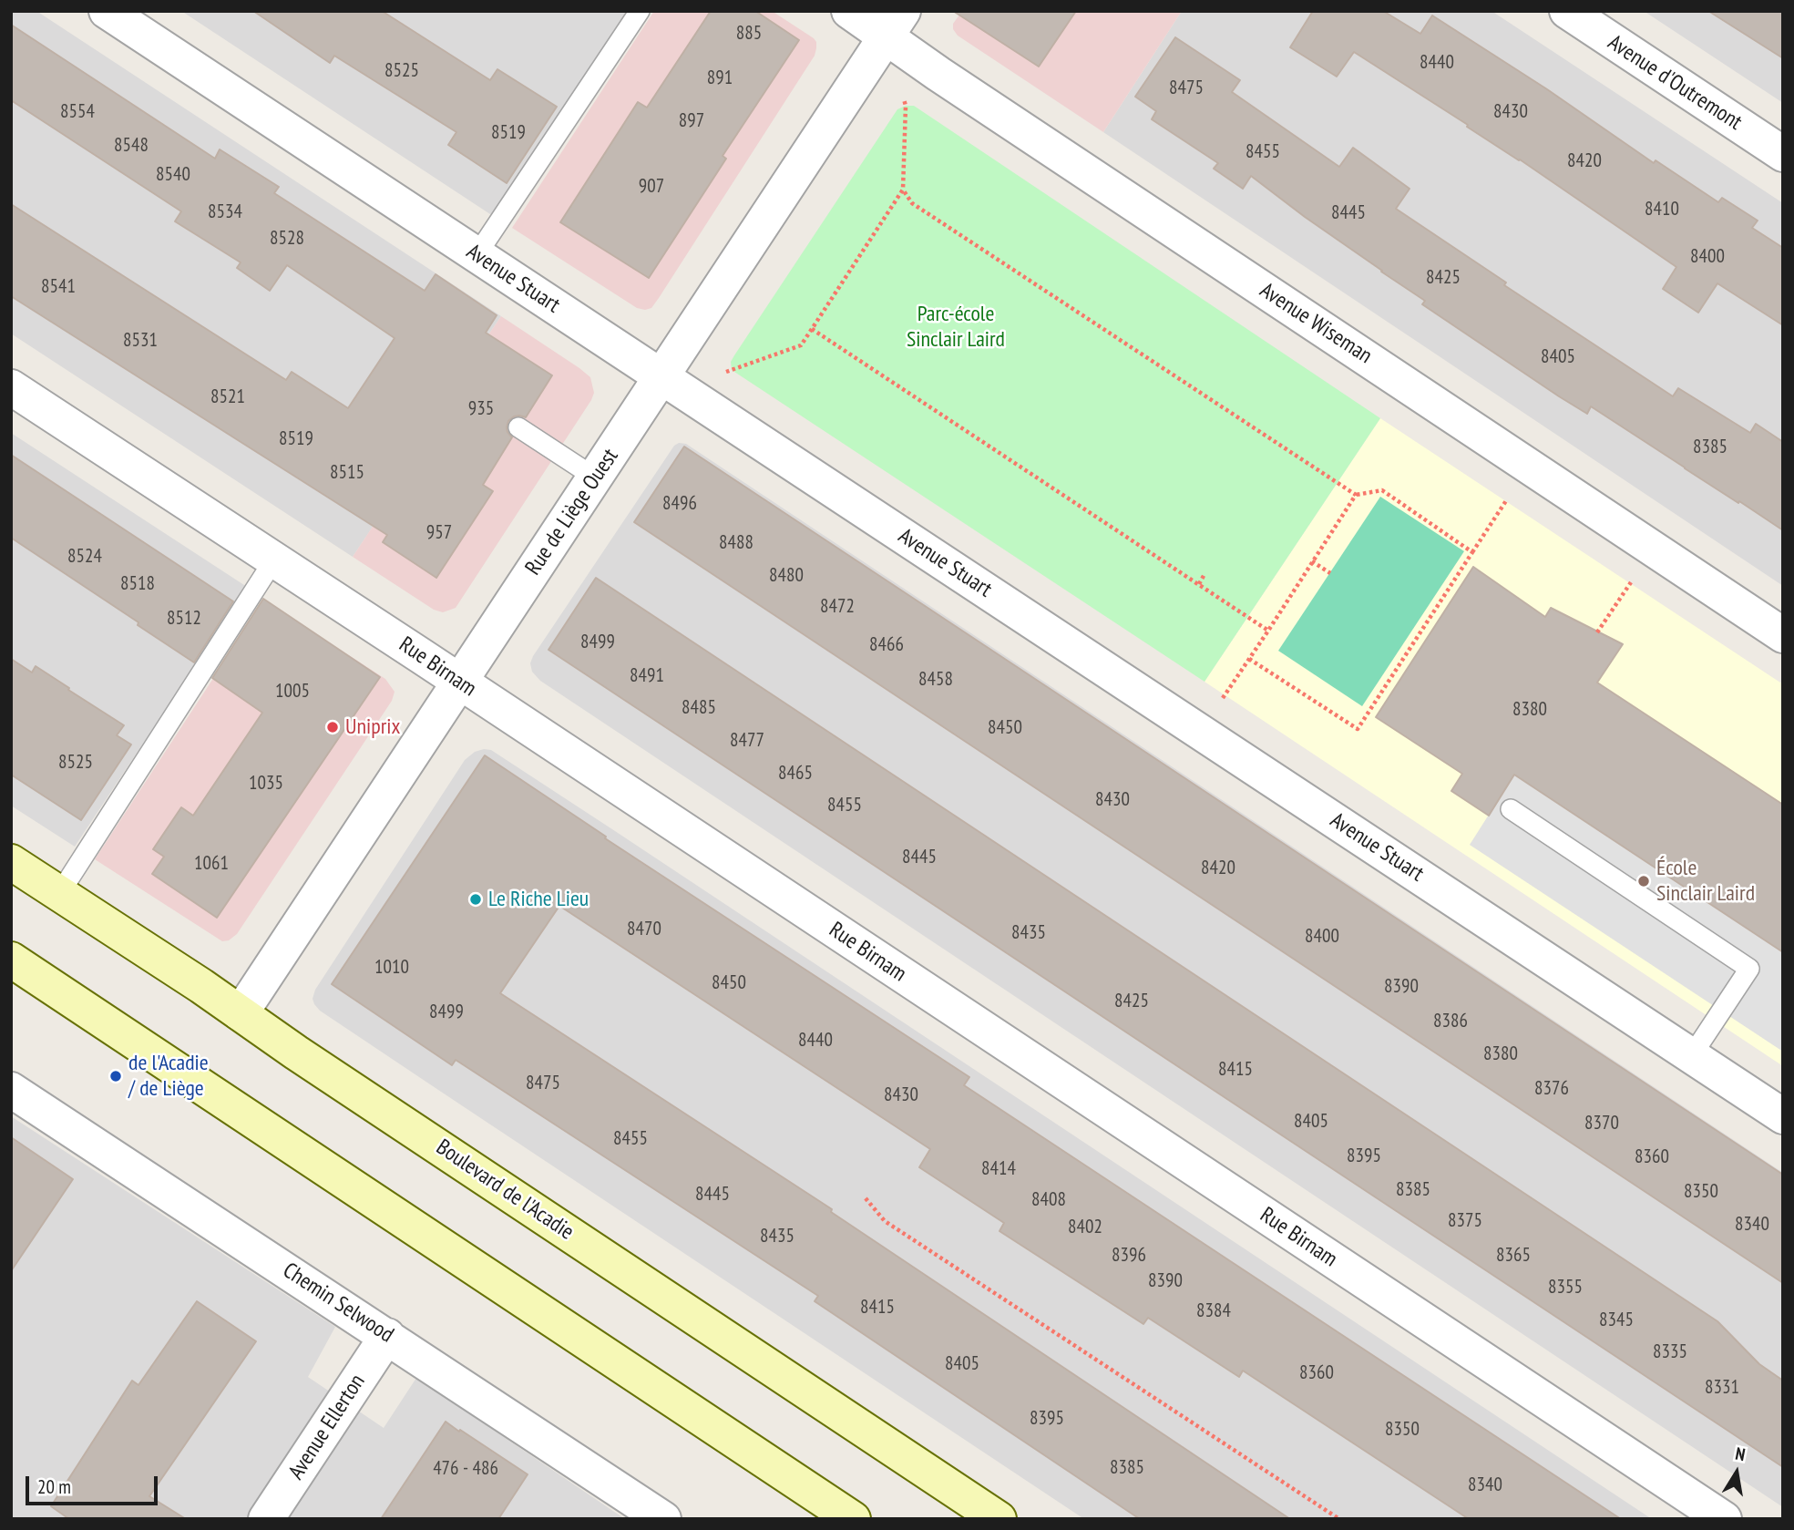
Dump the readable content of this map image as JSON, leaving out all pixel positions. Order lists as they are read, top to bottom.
{
  "streets": {
    "main road": ["Boulevard de l'Acadie"],
    "street": [
      "Avenue d'Outremont",
      "Avenue Stuart",
      "Avenue Wiseman",
      "Rue de Liège Ouest",
      "Rue Birnam",
      "Chemin Selwood",
      "Avenue Ellerton"
    ]
  },
  "crossings": [
    ["Avenue Stuart", "Rue de Liège Ouest"],
    ["Avenue Wiseman", "Rue de Liège Ouest"],
    ["Rue de Liège Ouest", "Rue Birnam"],
    ["Rue de Liège Ouest", "Boulevard de l'Acadie"],
    ["Chemin Selwood", "Avenue Ellerton"]
  ],
  "parks": ["Parc-école Sinclair Laird"],
  "places": [
    "Uniprix",
    "École Sinclair Laird",
    "Le Riche Lieu",
    "de l'Acadie / de Liège"
  ],
  "house_numbers": [
    "885",
    "8440",
    "8525",
    "891",
    "8475",
    "8554",
    "8430",
    "897",
    "8519",
    "8548",
    "8455",
    "8420",
    "8540",
    "907",
    "8410",
    "8534",
    "8445",
    "8528",
    "8400",
    "8425",
    "8541",
    "8531",
    "8405",
    "8521",
    "935",
    "8519",
    "8385",
    "8515",
    "8496",
    "957",
    "8488",
    "8524",
    "8480",
    "8518",
    "8472",
    "8512",
    "8499",
    "8466",
    "8491",
    "8458",
    "1005",
    "8485",
    "8380",
    "8450",
    "8477",
    "8525",
    "8465",
    "1035",
    "8430",
    "8455",
    "8445",
    "1061",
    "8420",
    "8470",
    "8435",
    "8400",
    "1010",
    "8450",
    "8390",
    "8425",
    "8499",
    "8386",
    "8440",
    "8380",
    "8415",
    "8475",
    "8376",
    "8430",
    "8405",
    "8370",
    "8455",
    "8395",
    "8360",
    "8414",
    "8385",
    "8350",
    "8445",
    "8408",
    "8375",
    "8340",
    "8402",
    "8435",
    "8396",
    "8365",
    "8390",
    "8355",
    "8415",
    "8384",
    "8345",
    "8335",
    "8405",
    "8360",
    "8331",
    "8395",
    "8350",
    "8385",
    "476 - 486",
    "8340"
  ],
  "scale_bar": "20 m",
  "north": "top"
}
